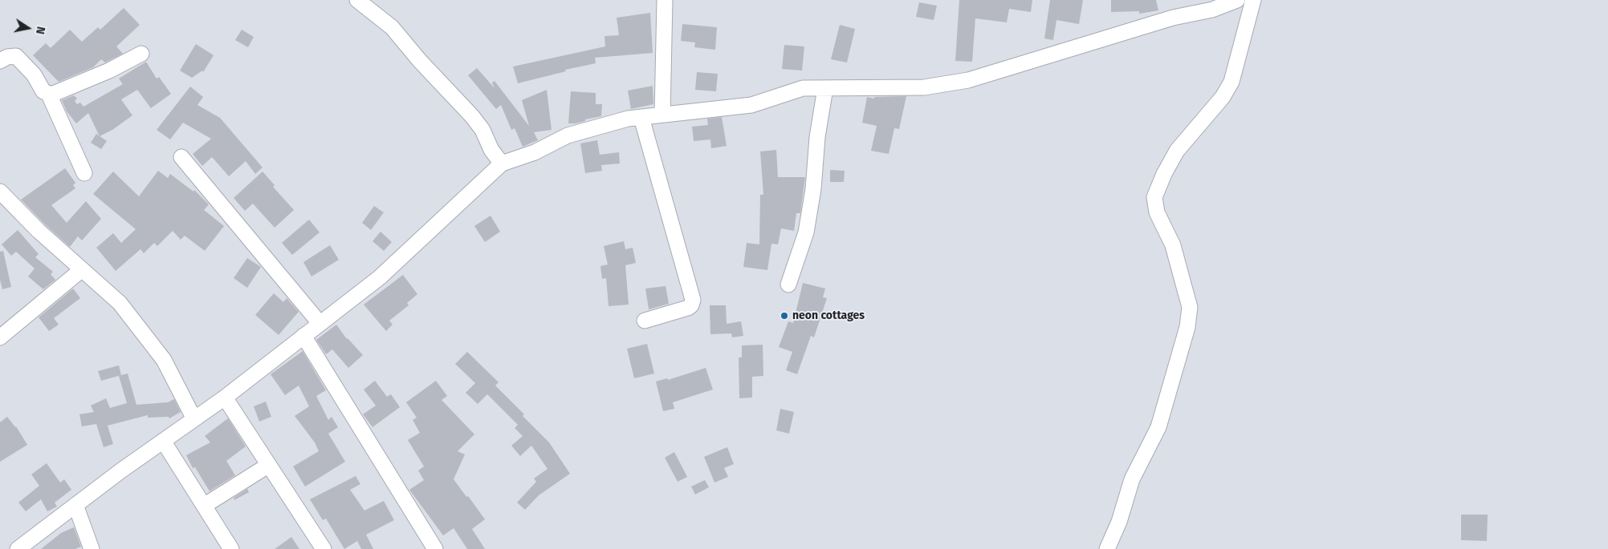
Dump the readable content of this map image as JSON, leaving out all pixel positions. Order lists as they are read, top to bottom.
{
  "places": ["neon cottages"],
  "north": "right"
}
